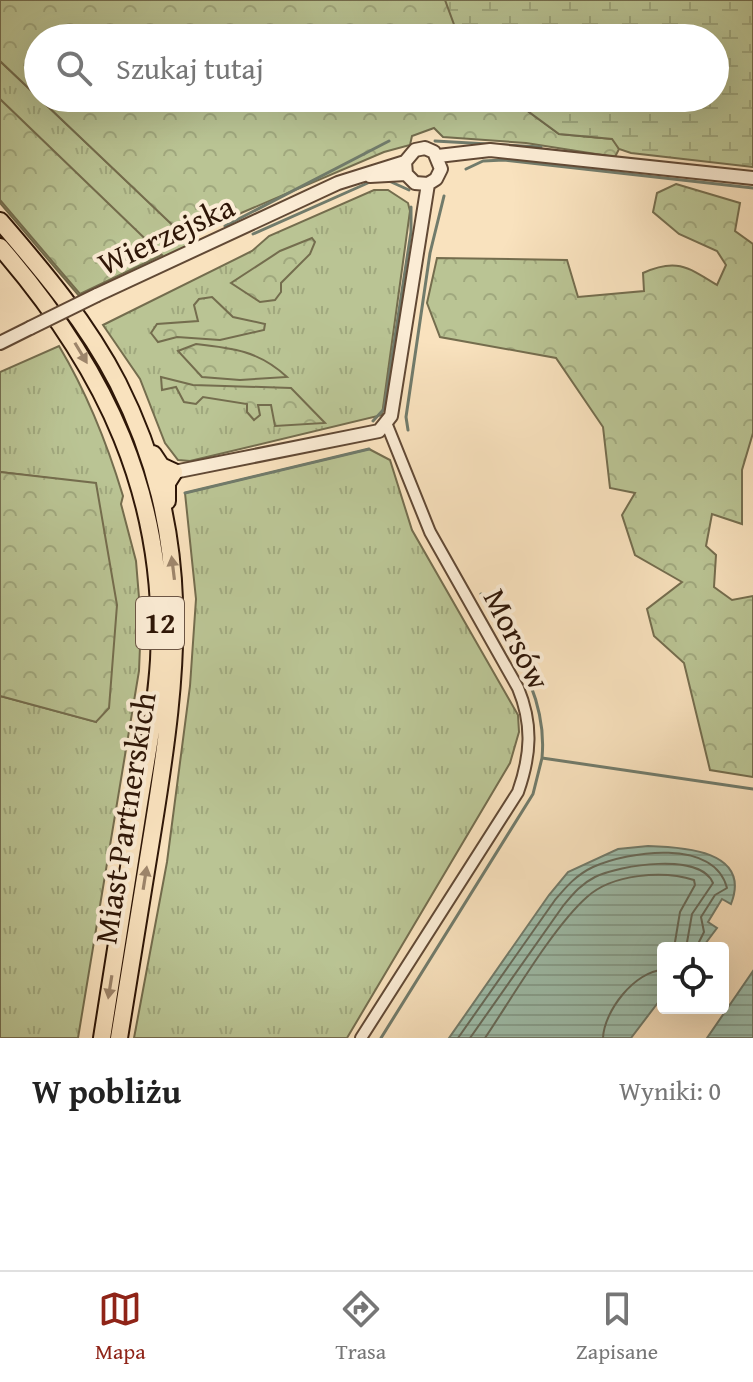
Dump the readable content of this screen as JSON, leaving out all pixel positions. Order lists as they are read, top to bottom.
{
  "streets": {
    "main road": ["12", "Miast Partnerskich"],
    "street": ["Wierzejska", "Morsów"]
  },
  "page": {
    "search": "Szukaj tutaj",
    "heading": ["W pobliżu", "Wyniki: 0"],
    "nav": ["Mapa", "Trasa", "Zapisane"]
  }
}
